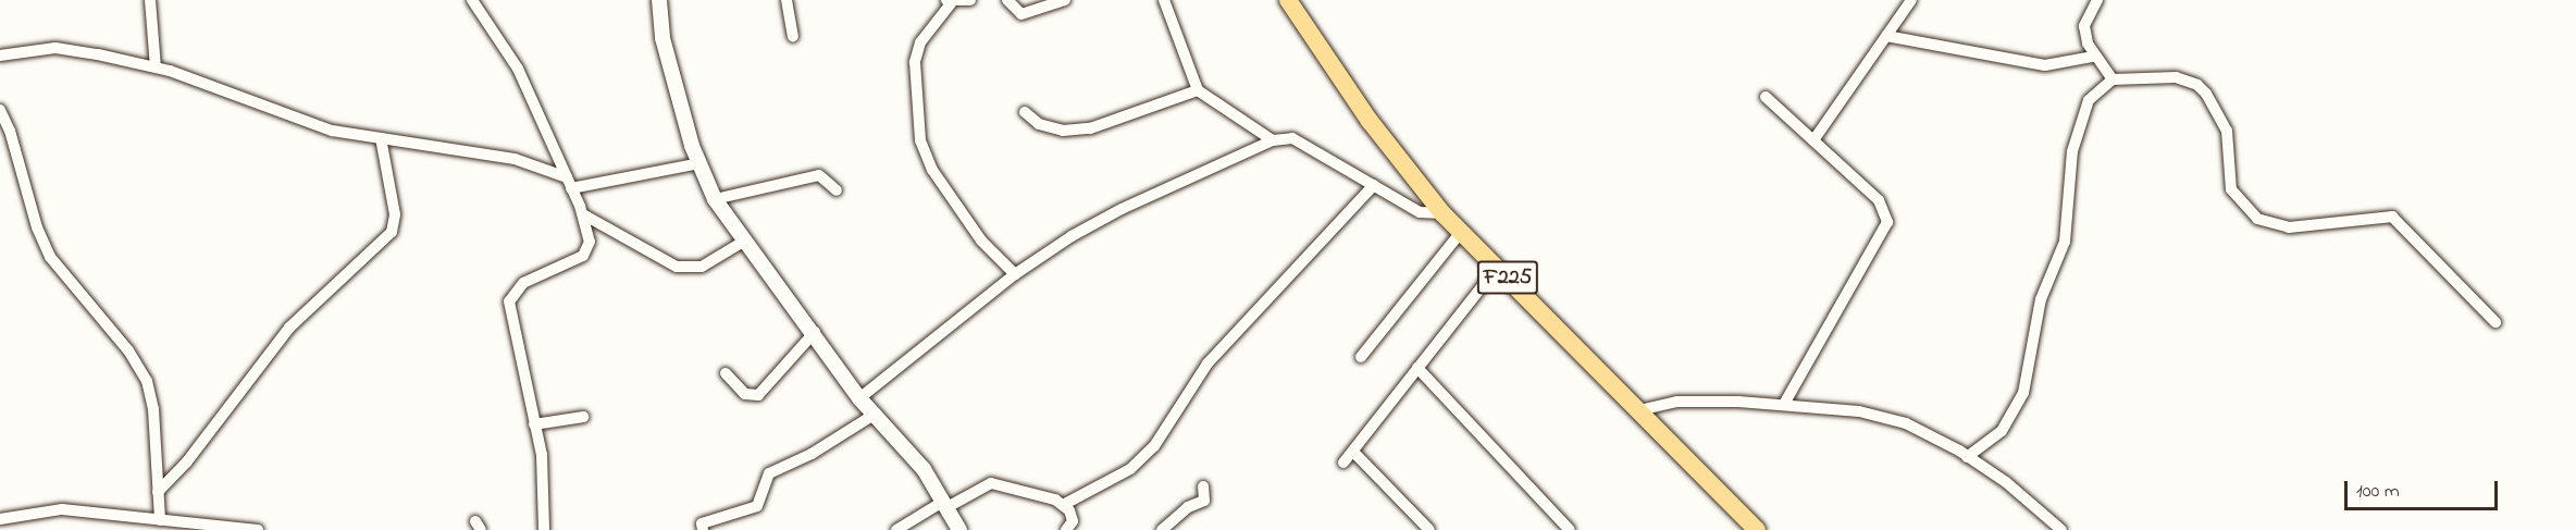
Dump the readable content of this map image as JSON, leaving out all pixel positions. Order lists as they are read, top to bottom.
{
  "streets": {
    "main road": ["F225"]
  },
  "scale_bar": "100 m"
}
